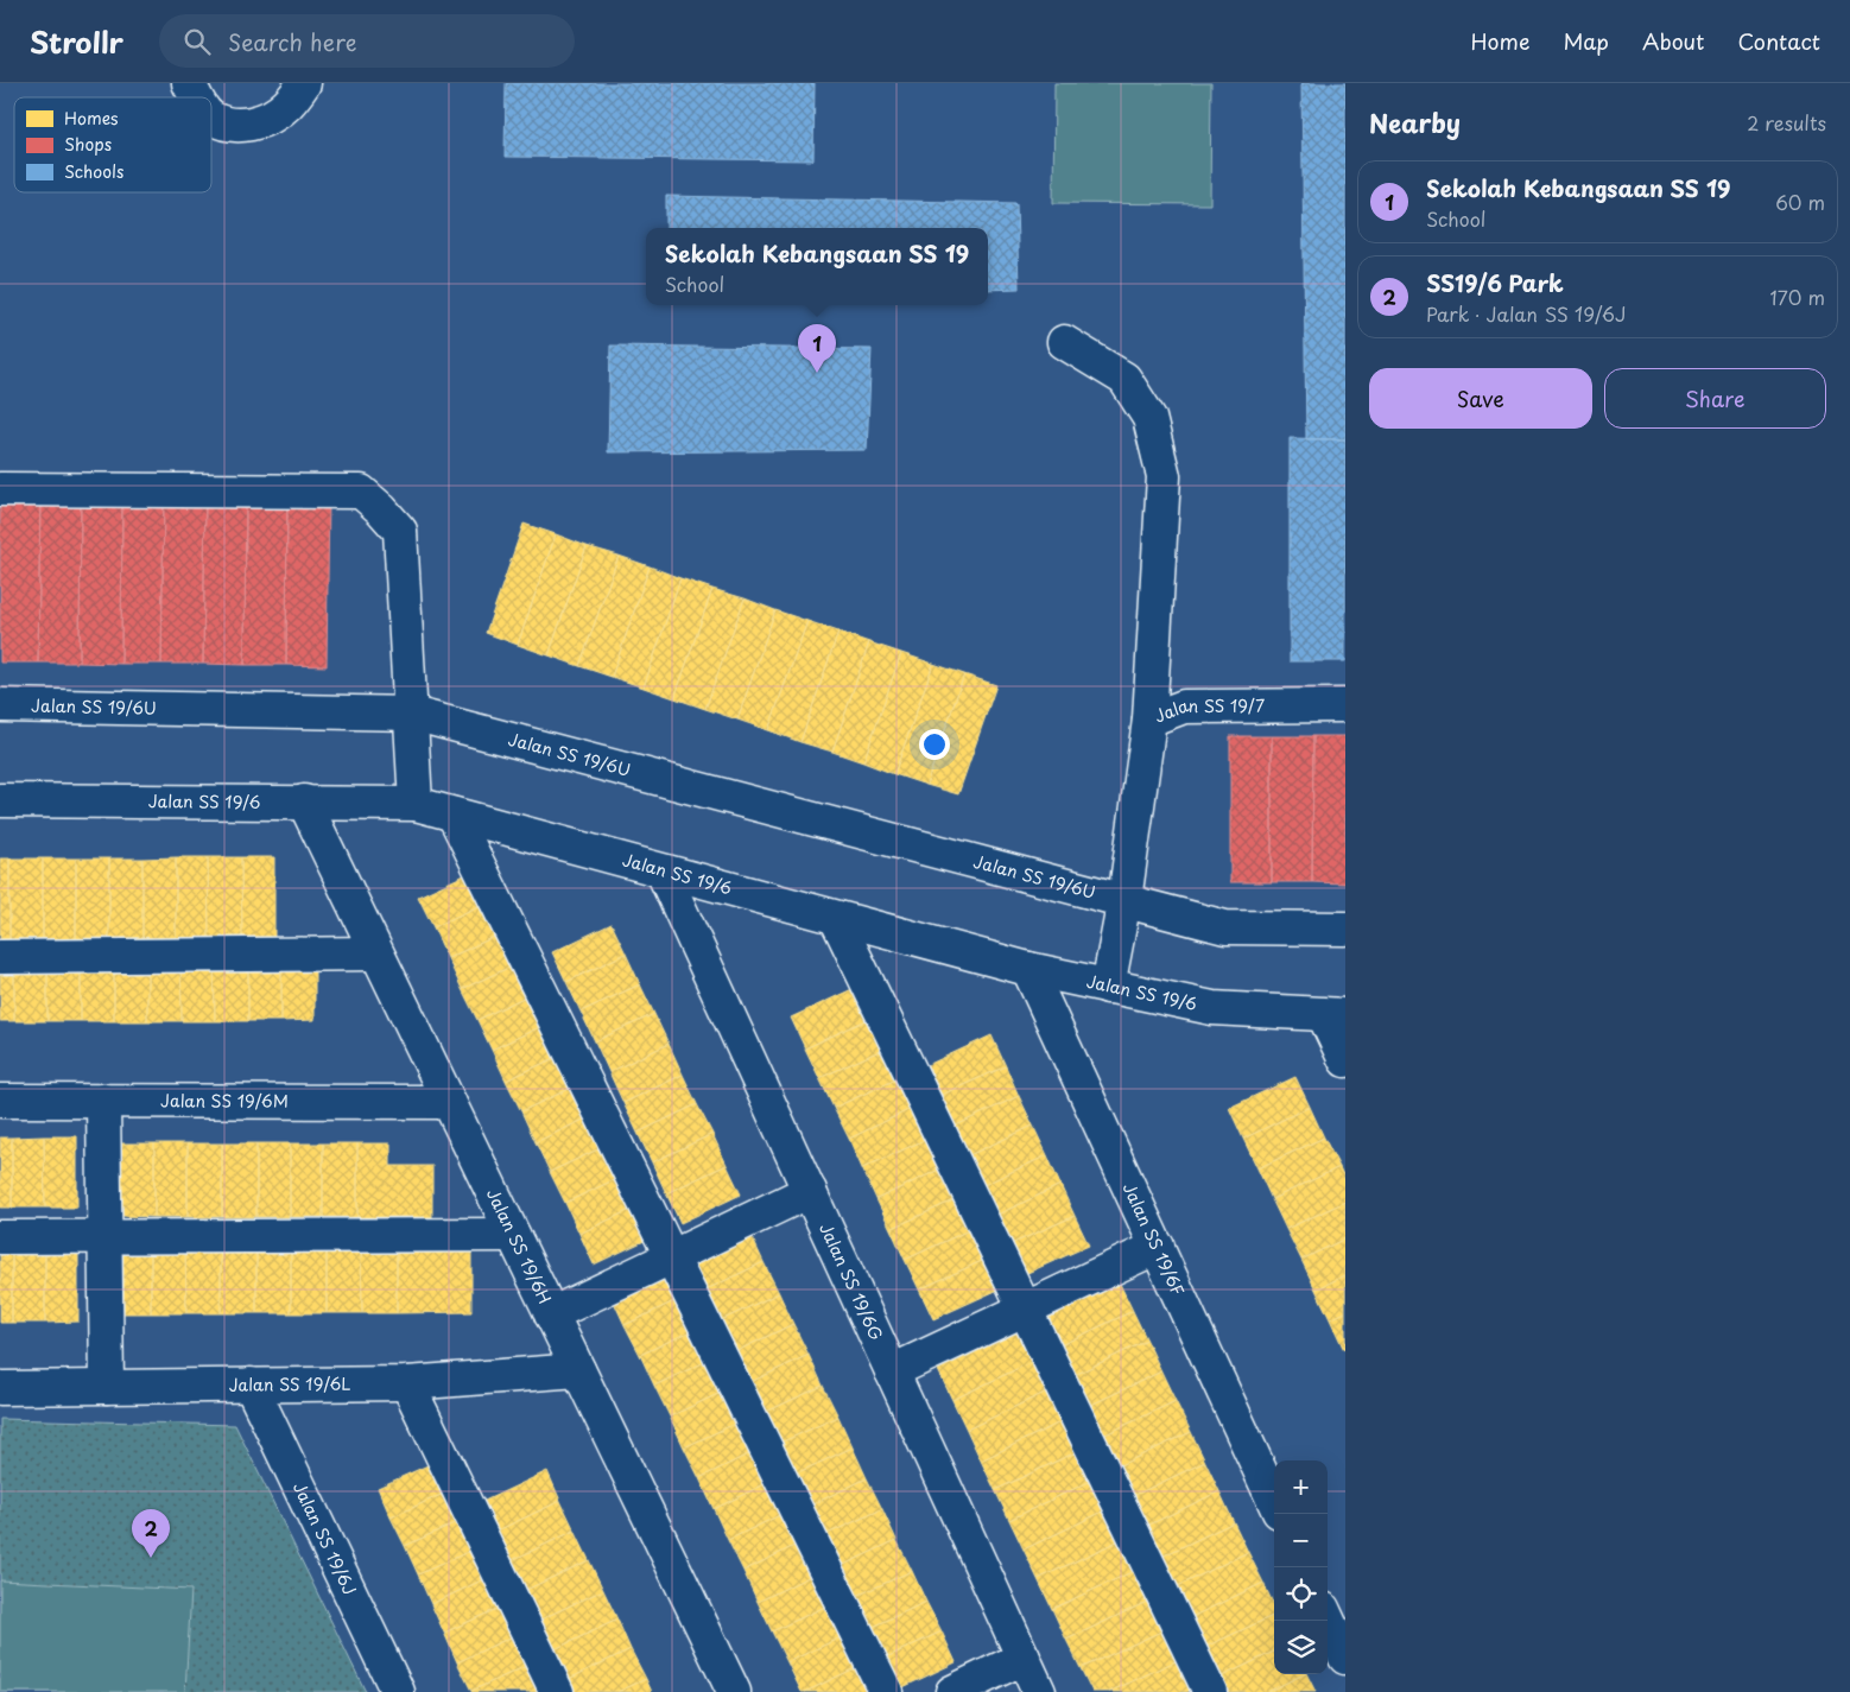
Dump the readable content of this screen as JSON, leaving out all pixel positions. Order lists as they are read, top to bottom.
{
  "streets": {
    "street": [
      "Jalan SS 19/6U",
      "Jalan SS 19/7",
      "Jalan SS 19/6",
      "Jalan SS 19/6M",
      "Jalan SS 19/6F",
      "Jalan SS 19/6H",
      "Jalan SS 19/6G",
      "Jalan SS 19/6L",
      "Jalan SS 19/6J"
    ]
  },
  "crossings": [
    ["Jalan SS 19/6U", "Jalan SS 19/7"],
    ["Jalan SS 19/7", "Jalan SS 19/6"],
    ["Jalan SS 19/6", "Jalan SS 19/6F"],
    ["Jalan SS 19/6", "Jalan SS 19/6H"],
    ["Jalan SS 19/6", "Jalan SS 19/6G"],
    ["Jalan SS 19/6M", "Jalan SS 19/6H"],
    ["Jalan SS 19/6H", "Jalan SS 19/6L"],
    ["Jalan SS 19/6L", "Jalan SS 19/6J"]
  ],
  "legend": ["Homes", "Shops", "Schools"],
  "page": {
    "header": "Strollr",
    "search": "Search here",
    "nav": [
      "Home",
      "Map",
      "About",
      "Contact"
    ],
    "heading": ["Nearby", "2 results"],
    "list": [
      {
        "mark": "1",
        "name": "Sekolah Kebangsaan SS 19",
        "note": "School",
        "value": "60 m"
      },
      {
        "mark": "2",
        "name": "SS19/6 Park",
        "note": "Park · Jalan SS 19/6J",
        "value": "170 m"
      }
    ],
    "popup": ["Sekolah Kebangsaan SS 19", "School"],
    "pins": ["1", "2"],
    "buttons": ["Save", "Share"],
    "map_buttons": ["+", "−"]
  }
}
